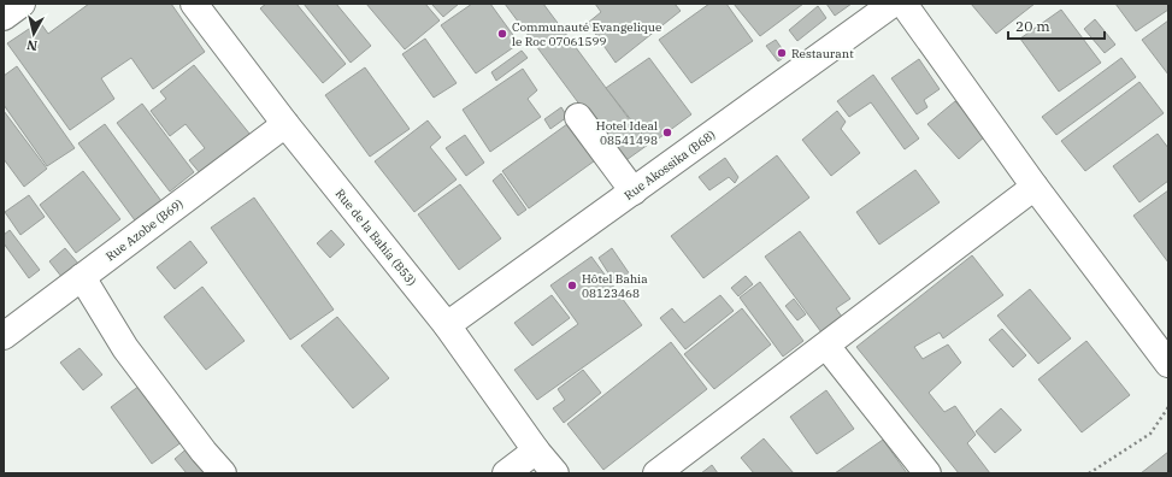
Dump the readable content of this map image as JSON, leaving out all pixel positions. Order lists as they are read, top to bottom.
{
  "streets": {
    "street": ["Rue Akossika (B68)", "Rue Azobe (B69)", "Rue de la Bahia (B53)"]
  },
  "crossings": [
    ["Rue Akossika (B68)", "Rue de la Bahia (B53)"],
    ["Rue Azobe (B69)", "Rue de la Bahia (B53)"]
  ],
  "places": [
    "Communauté Evangelique le Roc 07061599",
    "Restaurant",
    "Hotel Ideal 08541498",
    "Hôtel Bahia 08123468"
  ],
  "scale_bar": "20 m",
  "north": "bottom"
}
